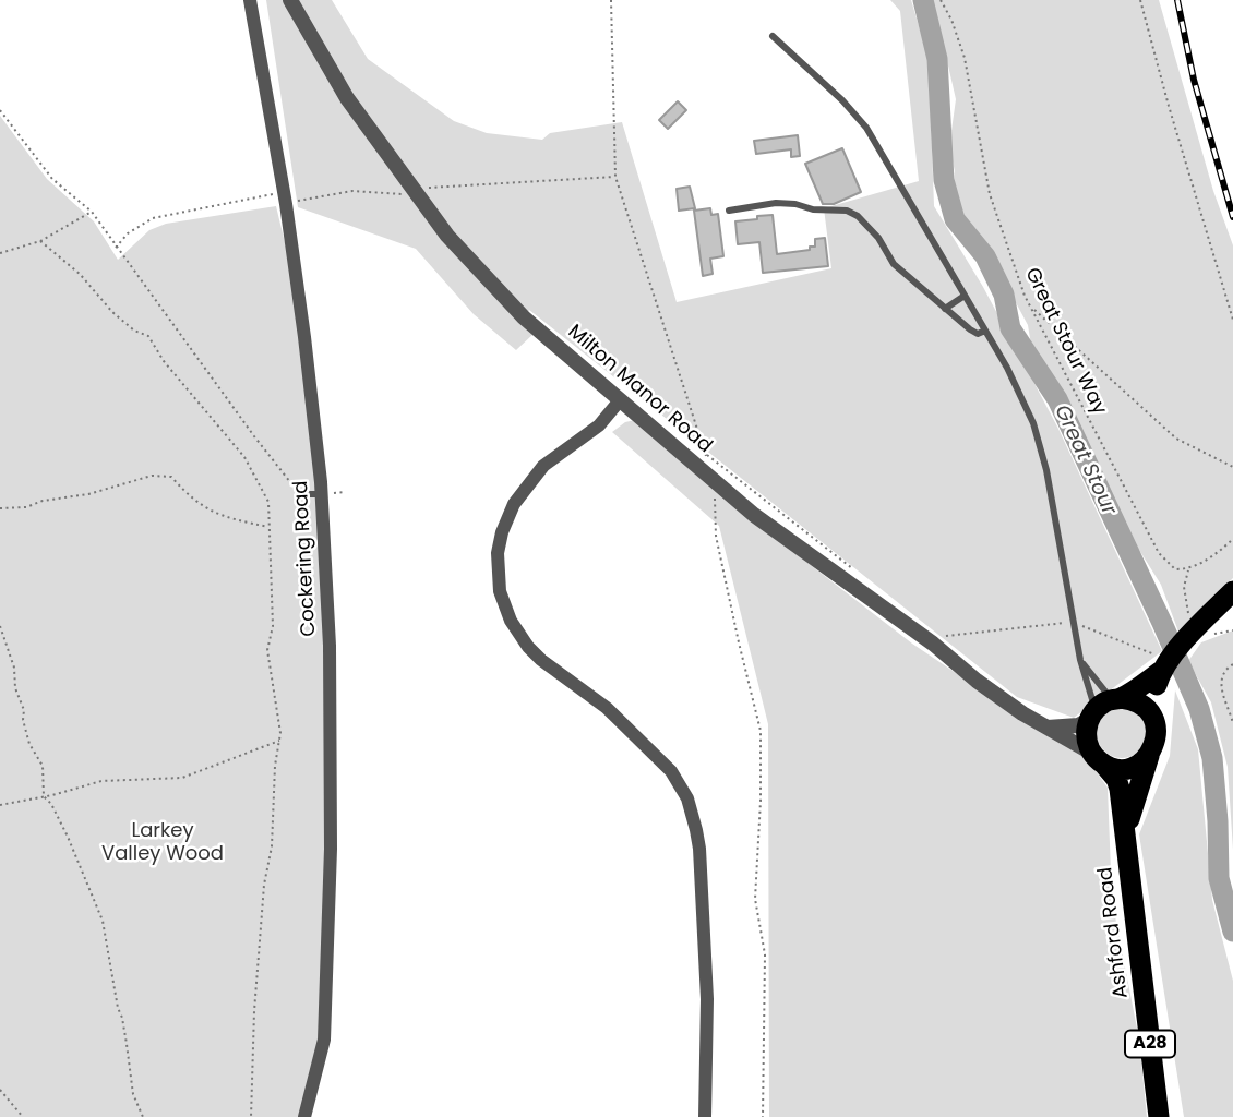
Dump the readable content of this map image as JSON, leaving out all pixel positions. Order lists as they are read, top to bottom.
{
  "streets": {
    "highway": ["Ashford Road", "A28"],
    "street": ["Milton Manor Road", "Cockering Road"],
    "path": ["Great Stour Way"]
  },
  "crossings": [
    ["Milton Manor Road", "Ashford Road"]
  ],
  "water": ["Great Stour"],
  "parks": ["Larkey Valley Wood"]
}
